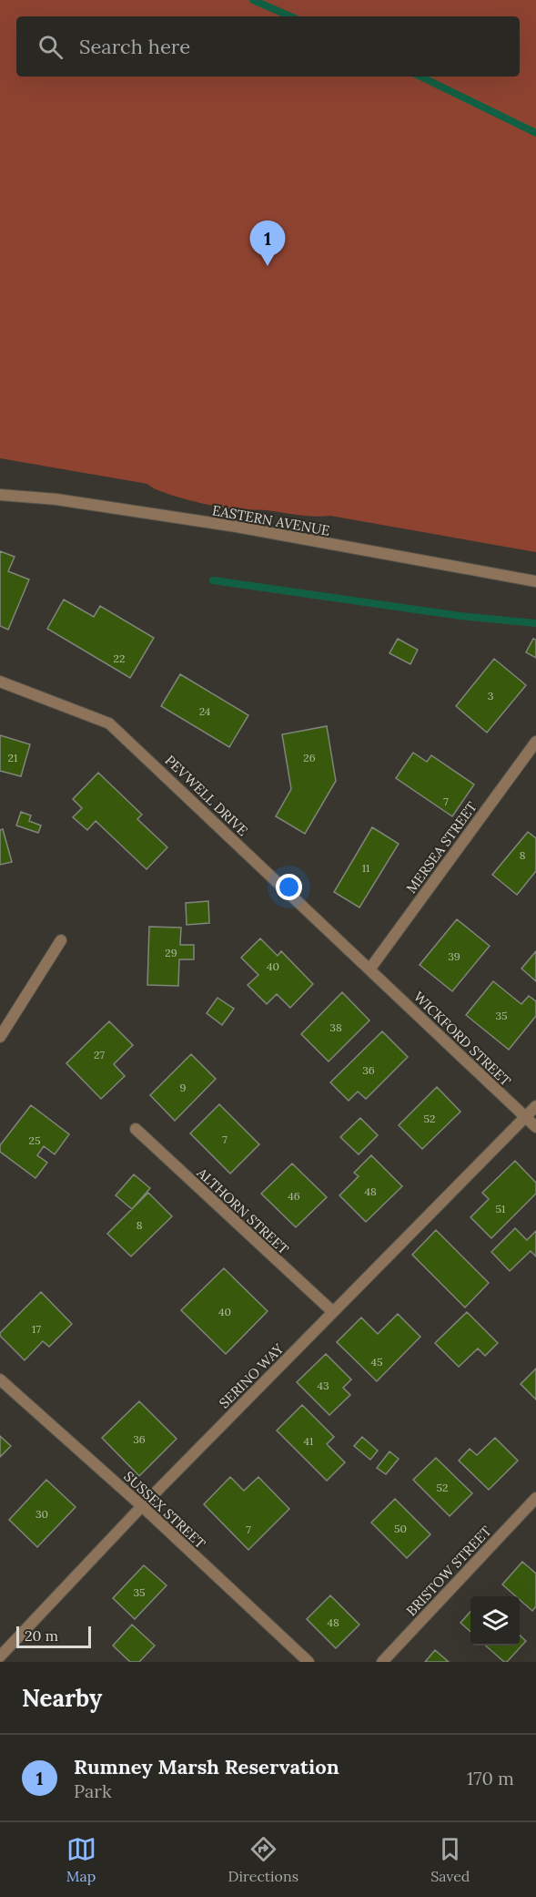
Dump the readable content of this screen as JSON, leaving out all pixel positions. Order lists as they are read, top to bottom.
{
  "streets": {
    "street": [
      "EASTERN AVENUE",
      "PEVWELL DRIVE",
      "MERSEA STREET",
      "WICKFORD STREET",
      "ALTHORN STREET",
      "SERINO WAY",
      "SUSSEX STREET",
      "BRISTOW STREET"
    ]
  },
  "crossings": [
    ["PEVWELL DRIVE", "MERSEA STREET"],
    ["PEVWELL DRIVE", "WICKFORD STREET"],
    ["MERSEA STREET", "WICKFORD STREET"],
    ["WICKFORD STREET", "SERINO WAY"],
    ["ALTHORN STREET", "SERINO WAY"],
    ["SERINO WAY", "SUSSEX STREET"]
  ],
  "house_numbers": [
    "22",
    "3",
    "24",
    "21",
    "26",
    "7",
    "8",
    "11",
    "29",
    "39",
    "40",
    "35",
    "38",
    "27",
    "36",
    "9",
    "52",
    "7",
    "25",
    "48",
    "46",
    "51",
    "8",
    "40",
    "17",
    "45",
    "43",
    "36",
    "41",
    "52",
    "30",
    "50",
    "7",
    "35",
    "48"
  ],
  "scale_bar": "20 m",
  "page": {
    "search": "Search here",
    "pins": "1",
    "scale": "20 m",
    "heading": "Nearby",
    "list": [
      {
        "mark": "1",
        "name": "Rumney Marsh Reservation",
        "note": "Park",
        "value": "170 m"
      }
    ],
    "nav": ["Map", "Directions", "Saved"]
  }
}
